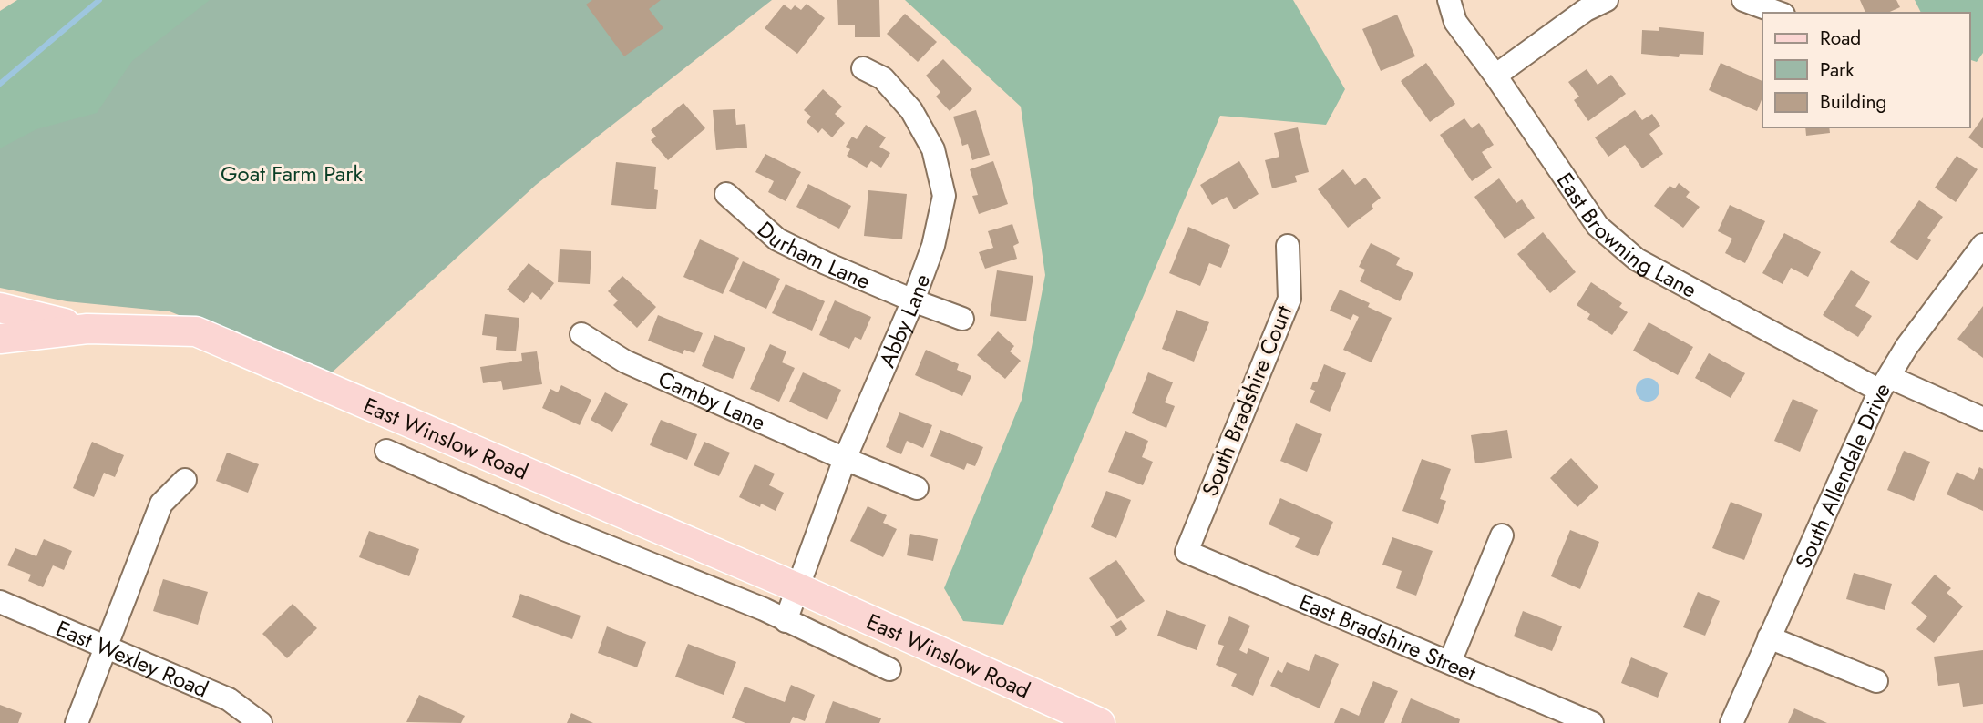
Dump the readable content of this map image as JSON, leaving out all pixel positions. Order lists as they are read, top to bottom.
{
  "streets": {
    "main road": ["East Winslow Road"],
    "street": [
      "East Browning Lane",
      "Durham Lane",
      "Abby Lane",
      "Camby Lane",
      "South Bradshire Court",
      "South Allendale Drive",
      "East Bradshire Street",
      "East Wexley Road"
    ]
  },
  "crossings": [
    ["East Browning Lane", "South Allendale Drive"],
    ["Durham Lane", "Abby Lane"],
    ["Abby Lane", "Camby Lane"],
    ["Abby Lane", "East Winslow Road"],
    ["South Bradshire Court", "East Bradshire Street"]
  ],
  "parks": ["Goat Farm Park"],
  "legend": ["Road", "Park", "Building"]
}
